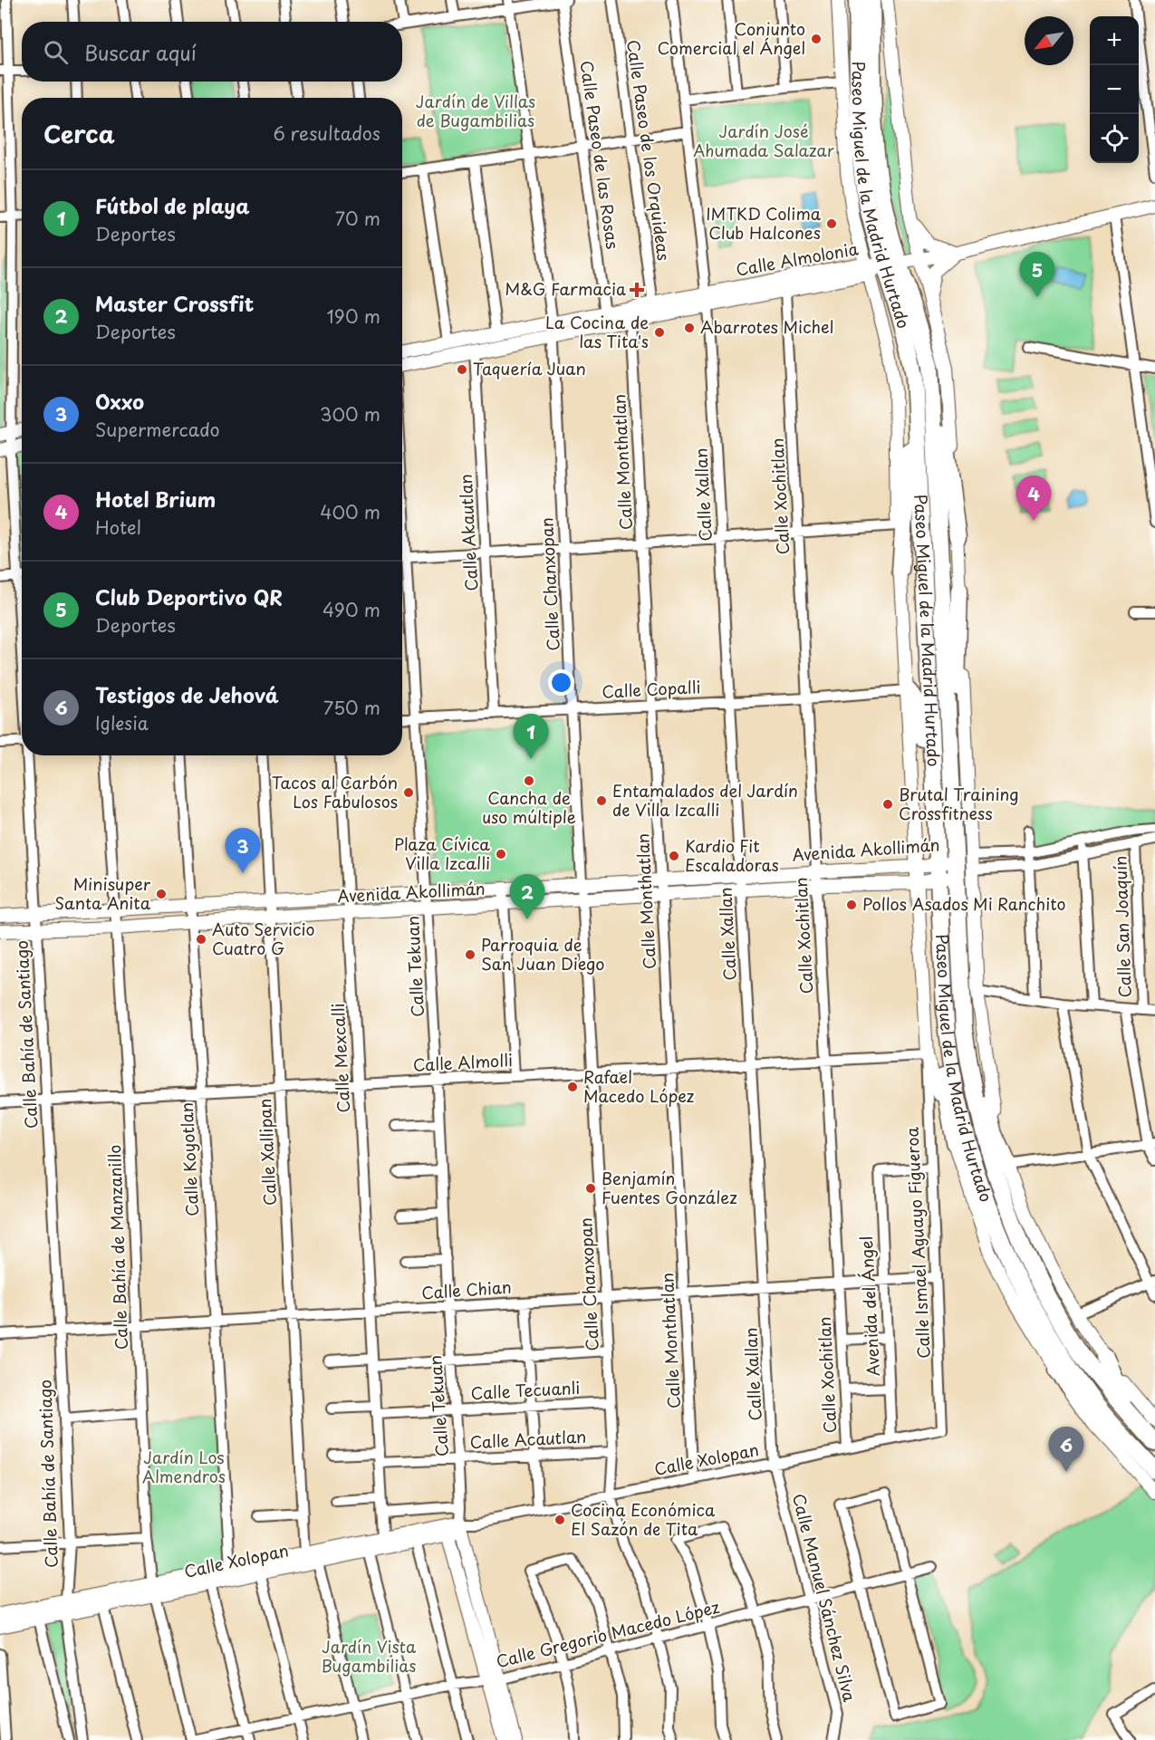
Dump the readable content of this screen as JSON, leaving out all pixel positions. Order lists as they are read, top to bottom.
{
  "streets": {
    "highway": ["Paseo Miguel de la Madrid Hurtado"],
    "street": [
      "Calle Paseo de los Orquideas",
      "Calle Paseo de las Rosas",
      "Calle Almolonia",
      "Calle Monthatlan",
      "Calle Xallan",
      "Calle Xochitlan",
      "Calle Akautlan",
      "Calle Chanxopan",
      "Calle Copalli",
      "Avenida Akollimán",
      "Calle San Joaquín",
      "Calle Tekuan",
      "Calle Bahía de Santiago",
      "Calle Mexcalli",
      "Calle Almolli",
      "Calle Xallipan",
      "Calle Koyotlan",
      "Calle Ismael Aguayo Figueroa",
      "Calle Bahía de Manzanillo",
      "Calle Chian",
      "Avenida del Ángel",
      "Calle Tecuanli",
      "Calle Acautlan",
      "Calle Xolopan",
      "Calle Manuel Sánchez Silva",
      "Calle Gregorio Macedo López"
    ]
  },
  "crossings": [
    ["Calle Paseo de los Orquideas", "Calle Almolonia"],
    ["Calle Paseo de las Rosas", "Calle Almolonia"],
    ["Paseo Miguel de la Madrid Hurtado", "Calle Almolonia"],
    ["Paseo Miguel de la Madrid Hurtado", "Avenida Akollimán"],
    ["Calle Almolonia", "Calle Monthatlan"],
    ["Calle Almolonia", "Calle Xallan"],
    ["Calle Almolonia", "Calle Xochitlan"],
    ["Calle Almolonia", "Calle Akautlan"],
    ["Calle Almolonia", "Calle Chanxopan"],
    ["Calle Monthatlan", "Calle Copalli"],
    ["Calle Monthatlan", "Avenida Akollimán"],
    ["Calle Monthatlan", "Calle Almolli"],
    ["Calle Monthatlan", "Calle Chian"],
    ["Calle Monthatlan", "Calle Xolopan"],
    ["Calle Xallan", "Calle Copalli"],
    ["Calle Xallan", "Avenida Akollimán"],
    ["Calle Xallan", "Calle Almolli"],
    ["Calle Xallan", "Calle Chian"],
    ["Calle Xallan", "Calle Xolopan"],
    ["Calle Xallan", "Calle Manuel Sánchez Silva"],
    ["Calle Xochitlan", "Calle Copalli"],
    ["Calle Xochitlan", "Avenida Akollimán"],
    ["Calle Xochitlan", "Calle Almolli"],
    ["Calle Xochitlan", "Calle Chian"],
    ["Calle Xochitlan", "Calle Xolopan"],
    ["Calle Akautlan", "Calle Copalli"],
    ["Calle Chanxopan", "Calle Copalli"],
    ["Calle Chanxopan", "Avenida Akollimán"],
    ["Calle Chanxopan", "Calle Almolli"],
    ["Calle Chanxopan", "Calle Chian"],
    ["Calle Chanxopan", "Calle Tecuanli"],
    ["Calle Chanxopan", "Calle Acautlan"],
    ["Calle Chanxopan", "Calle Xolopan"],
    ["Calle Chanxopan", "Calle Gregorio Macedo López"],
    ["Calle Copalli", "Calle Tekuan"],
    ["Avenida Akollimán", "Calle Tekuan"],
    ["Avenida Akollimán", "Calle Bahía de Santiago"],
    ["Avenida Akollimán", "Calle Mexcalli"],
    ["Avenida Akollimán", "Calle Xallipan"],
    ["Avenida Akollimán", "Calle Koyotlan"],
    ["Avenida Akollimán", "Calle Bahía de Manzanillo"],
    ["Calle Tekuan", "Calle Almolli"],
    ["Calle Tekuan", "Calle Chian"],
    ["Calle Tekuan", "Calle Tecuanli"],
    ["Calle Tekuan", "Calle Acautlan"],
    ["Calle Tekuan", "Calle Xolopan"],
    ["Calle Bahía de Santiago", "Calle Almolli"],
    ["Calle Bahía de Santiago", "Calle Chian"],
    ["Calle Bahía de Santiago", "Calle Xolopan"],
    ["Calle Mexcalli", "Calle Almolli"],
    ["Calle Mexcalli", "Calle Chian"],
    ["Calle Mexcalli", "Calle Tecuanli"],
    ["Calle Mexcalli", "Calle Acautlan"],
    ["Calle Mexcalli", "Calle Xolopan"],
    ["Calle Almolli", "Calle Xallipan"],
    ["Calle Almolli", "Calle Koyotlan"],
    ["Calle Almolli", "Calle Ismael Aguayo Figueroa"],
    ["Calle Almolli", "Calle Bahía de Manzanillo"],
    ["Calle Xallipan", "Calle Chian"],
    ["Calle Xallipan", "Calle Xolopan"],
    ["Calle Xallipan", "Calle Gregorio Macedo López"],
    ["Calle Koyotlan", "Calle Chian"],
    ["Calle Koyotlan", "Calle Xolopan"],
    ["Calle Ismael Aguayo Figueroa", "Calle Chian"],
    ["Calle Ismael Aguayo Figueroa", "Avenida del Ángel"],
    ["Calle Ismael Aguayo Figueroa", "Calle Xolopan"],
    ["Calle Bahía de Manzanillo", "Calle Chian"],
    ["Calle Bahía de Manzanillo", "Calle Xolopan"],
    ["Calle Bahía de Manzanillo", "Calle Gregorio Macedo López"],
    ["Calle Chian", "Avenida del Ángel"],
    ["Avenida del Ángel", "Calle Xolopan"],
    ["Calle Xolopan", "Calle Manuel Sánchez Silva"],
    ["Calle Manuel Sánchez Silva", "Calle Gregorio Macedo López"]
  ],
  "parks": [
    "Jardín de Villas de Bugambilias",
    "Jardín José Ahumada Salazar",
    "Jardín Los Almendros",
    "Jardín Vista Bugambilias"
  ],
  "places": {
    "other": [
      "Conjunto Comercial el Ángel",
      "IMTKD Colima Club Halcones",
      "Abarrotes Michel",
      "La Cocina de las Tita's",
      "Taquería Juan",
      "Cancha de uso múltiple",
      "Tacos al Carbón Los Fabulosos",
      "Entamalados del Jardín de Villa Izcalli",
      "Brutal Training Crossfitness",
      "Plaza Cívica Villa Izcalli",
      "Kardio Fit Escaladoras",
      "Minisuper Santa Anita",
      "Pollos Asados Mi Ranchito",
      "Auto Servicio Cuatro G",
      "Parroquia de San Juan Diego",
      "Rafael Macedo López",
      "Benjamín Fuentes González",
      "Cocina Económica El Sazón de Tita"
    ],
    "health": ["M&G Farmacia"]
  },
  "north": "bottom left",
  "page": {
    "map_buttons": ["+", "−"],
    "search": "Buscar aquí",
    "heading": ["Cerca", "6 resultados"],
    "list": [
      {
        "mark": "1",
        "name": "Fútbol de playa",
        "note": "Deportes",
        "value": "70 m"
      },
      {
        "mark": "2",
        "name": "Master Crossfit",
        "note": "Deportes",
        "value": "190 m"
      },
      {
        "mark": "3",
        "name": "Oxxo",
        "note": "Supermercado",
        "value": "300 m"
      },
      {
        "mark": "4",
        "name": "Hotel Brium",
        "note": "Hotel",
        "value": "400 m"
      },
      {
        "mark": "5",
        "name": "Club Deportivo QR",
        "note": "Deportes",
        "value": "490 m"
      },
      {
        "mark": "6",
        "name": "Testigos de Jehová",
        "note": "Iglesia",
        "value": "750 m"
      }
    ],
    "pins": [
      "5",
      "4",
      "1",
      "3",
      "2",
      "6"
    ]
  }
}
